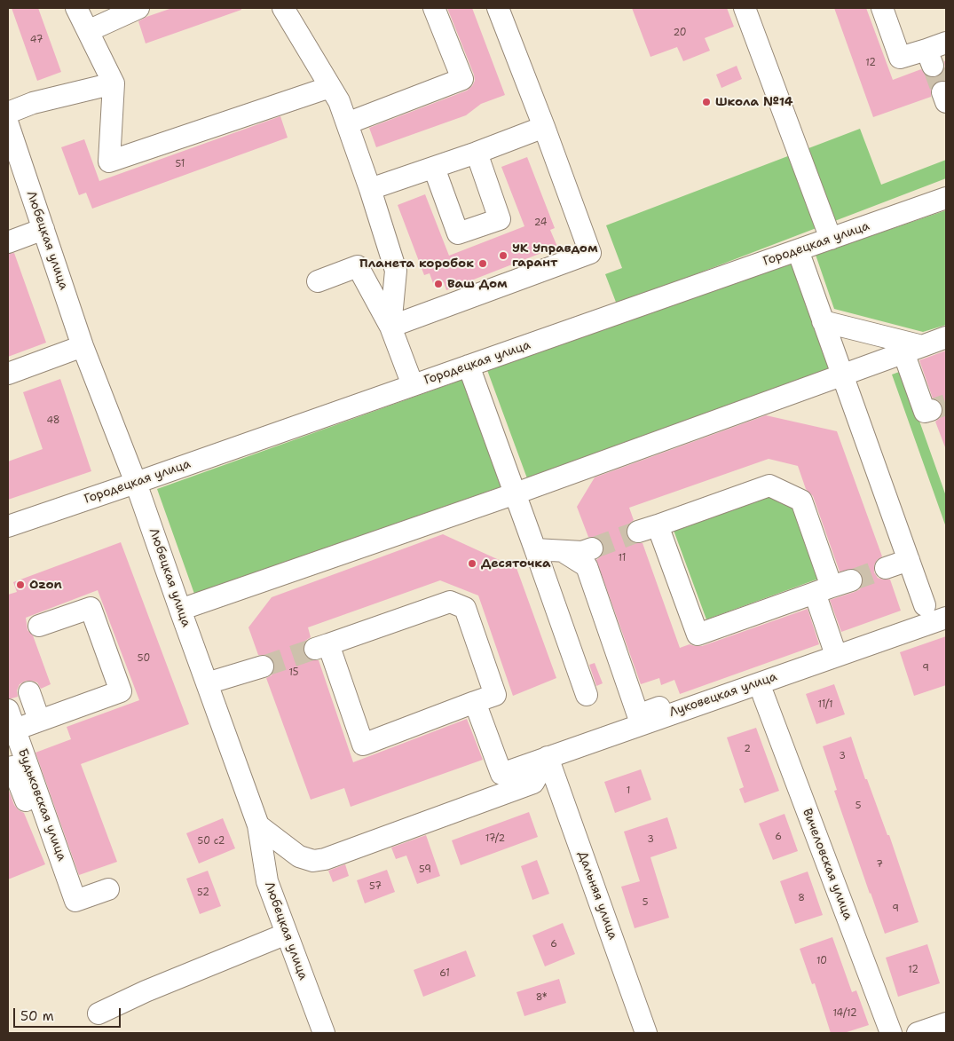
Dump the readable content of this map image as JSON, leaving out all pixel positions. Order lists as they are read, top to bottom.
{
  "streets": {
    "street": [
      "Любецкая улица",
      "Городецкая улица",
      "Луковецкая улица",
      "Будьковская улица",
      "Вичеловская улица",
      "Дальняя улица"
    ]
  },
  "crossings": [
    ["Любецкая улица", "Городецкая улица"],
    ["Луковецкая улица", "Дальняя улица"]
  ],
  "places": [
    "Школа №14",
    "УК Управдом гарант",
    "Планета коробок",
    "Ваш Дом",
    "Десяточка",
    "Ozon"
  ],
  "house_numbers": [
    "20",
    "47",
    "12",
    "51",
    "24",
    "48",
    "11",
    "50",
    "9",
    "15",
    "11/1",
    "2",
    "3",
    "1",
    "5",
    "6",
    "17/2",
    "3",
    "50 с2",
    "7",
    "59",
    "57",
    "52",
    "8",
    "5",
    "9",
    "6",
    "10",
    "12",
    "61",
    "8*",
    "14/12"
  ],
  "scale_bar": "50 m"
}
